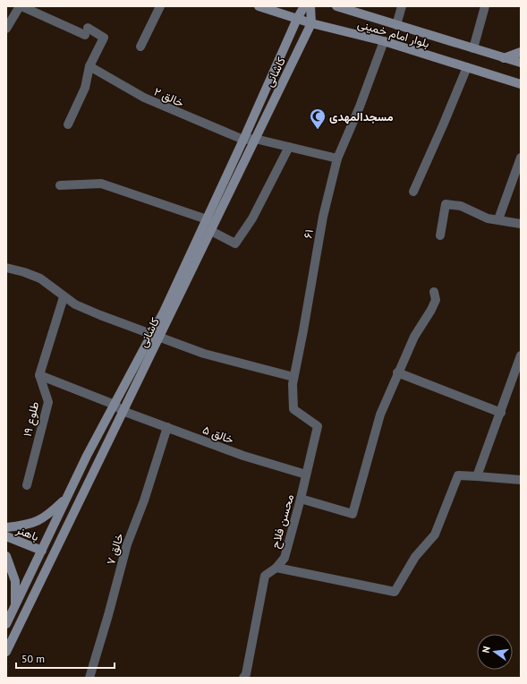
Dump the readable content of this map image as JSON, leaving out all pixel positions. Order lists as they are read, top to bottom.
{
  "streets": {
    "street": [
      "بلوار امام خمینی",
      "کاشانی",
      "خالق ۲",
      "۶۱",
      "طلوع ۱۹",
      "خالق ۵",
      "محسن فلاح",
      "باهنر",
      "خالق ۷"
    ]
  },
  "crossings": [
    ["بلوار امام خمینی", "کاشانی"],
    ["بلوار امام خمینی", "۶۱"],
    ["کاشانی", "خالق ۲"],
    ["کاشانی", "خالق ۵"],
    ["کاشانی", "باهنر"],
    ["۶۱", "محسن فلاح"],
    ["طلوع ۱۹", "خالق ۵"],
    ["خالق ۵", "محسن فلاح"],
    ["خالق ۵", "خالق ۷"]
  ],
  "places": {
    "mosque": ["مسجدالمهدی"]
  },
  "scale_bar": "50 m",
  "north": "left"
}
